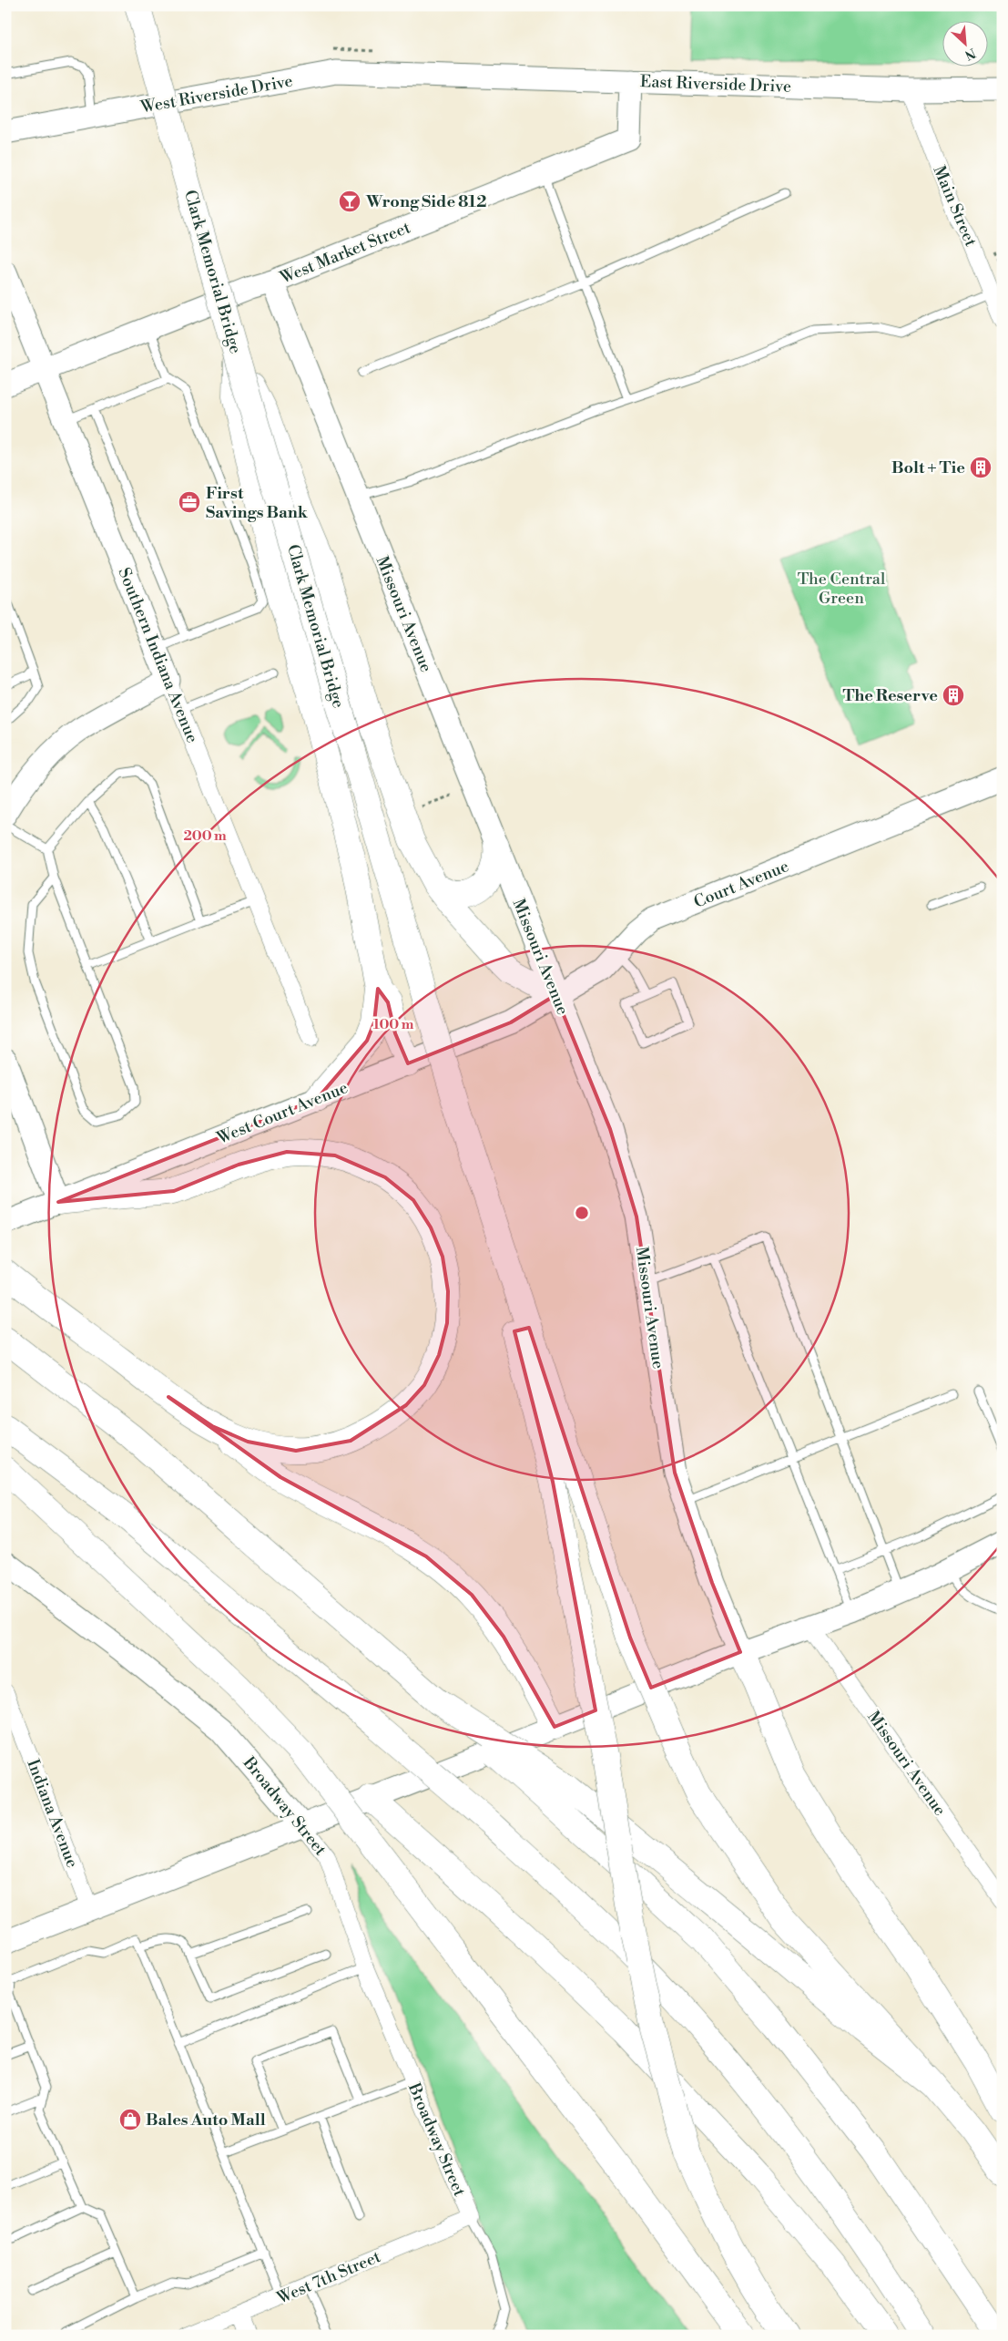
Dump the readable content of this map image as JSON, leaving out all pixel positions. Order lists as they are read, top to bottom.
{
  "streets": {
    "main road": ["Clark Memorial Bridge"],
    "street": [
      "East Riverside Drive",
      "West Riverside Drive",
      "Main Street",
      "West Market Street",
      "Missouri Avenue",
      "Southern Indiana Avenue",
      "Court Avenue",
      "West Court Avenue",
      "Broadway Street",
      "Indiana Avenue",
      "West 7th Street"
    ]
  },
  "crossings": [
    ["East Riverside Drive", "West Riverside Drive"],
    ["East Riverside Drive", "Main Street"],
    ["East Riverside Drive", "West Market Street"],
    ["West Market Street", "Missouri Avenue"],
    ["West Market Street", "Southern Indiana Avenue"],
    ["Missouri Avenue", "Court Avenue"],
    ["Missouri Avenue", "West Court Avenue"],
    ["Court Avenue", "West Court Avenue"],
    ["Broadway Street", "West 7th Street"]
  ],
  "parks": ["The Central Green"],
  "places": {
    "bar": ["Wrong Side 812"],
    "building": ["Bolt + Tie", "The Reserve"],
    "office": ["First Savings Bank"],
    "shop": ["Bales Auto Mall"]
  },
  "north": "bottom right",
  "rings": ["200 m", "100 m"]
}
